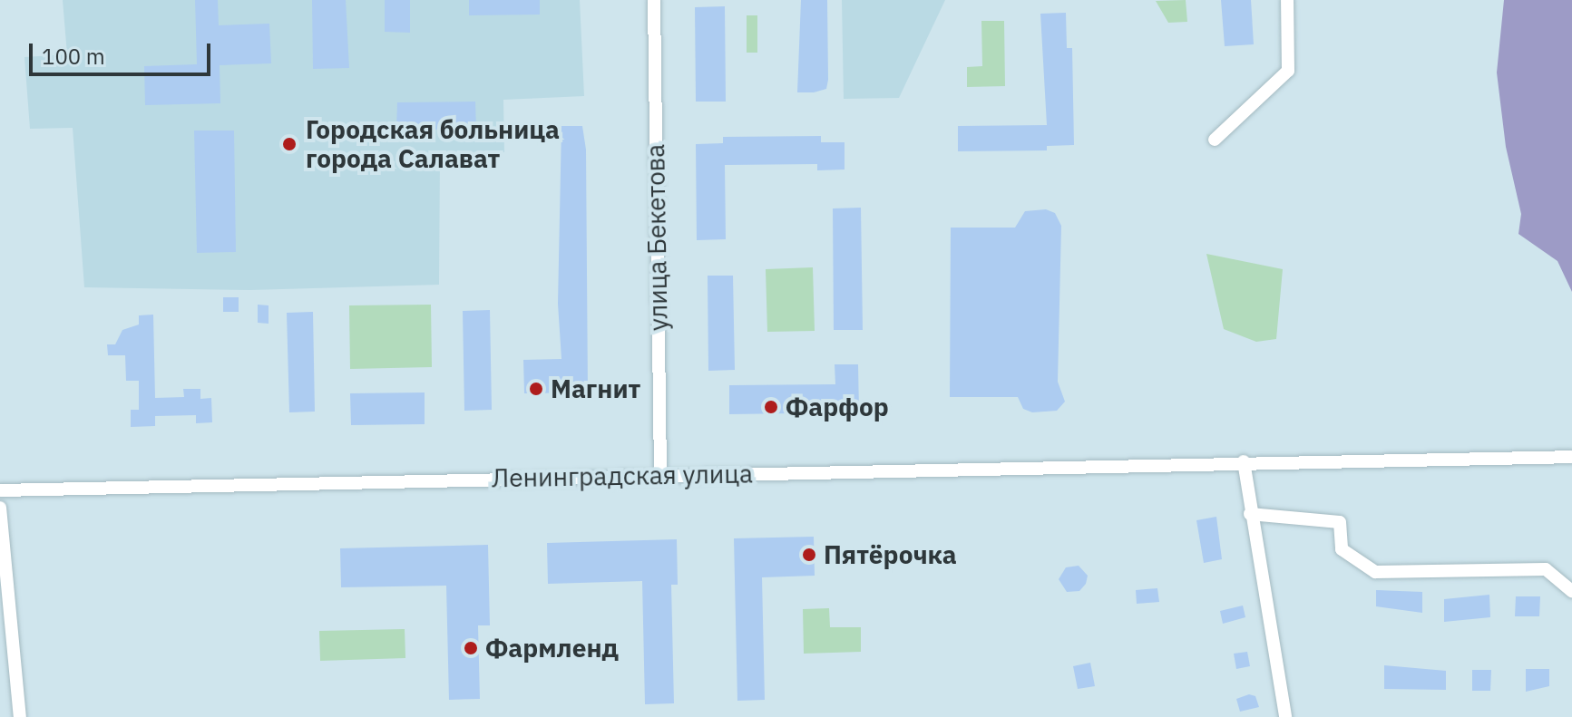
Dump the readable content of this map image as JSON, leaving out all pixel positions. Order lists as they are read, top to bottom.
{
  "streets": {
    "street": ["улица Бекетова", "Ленинградская улица"]
  },
  "crossings": [
    ["улица Бекетова", "Ленинградская улица"]
  ],
  "places": [
    "Городская больница города Салават",
    "Магнит",
    "Фарфор",
    "Пятёрочка",
    "Фармленд"
  ],
  "scale_bar": "100 m"
}
